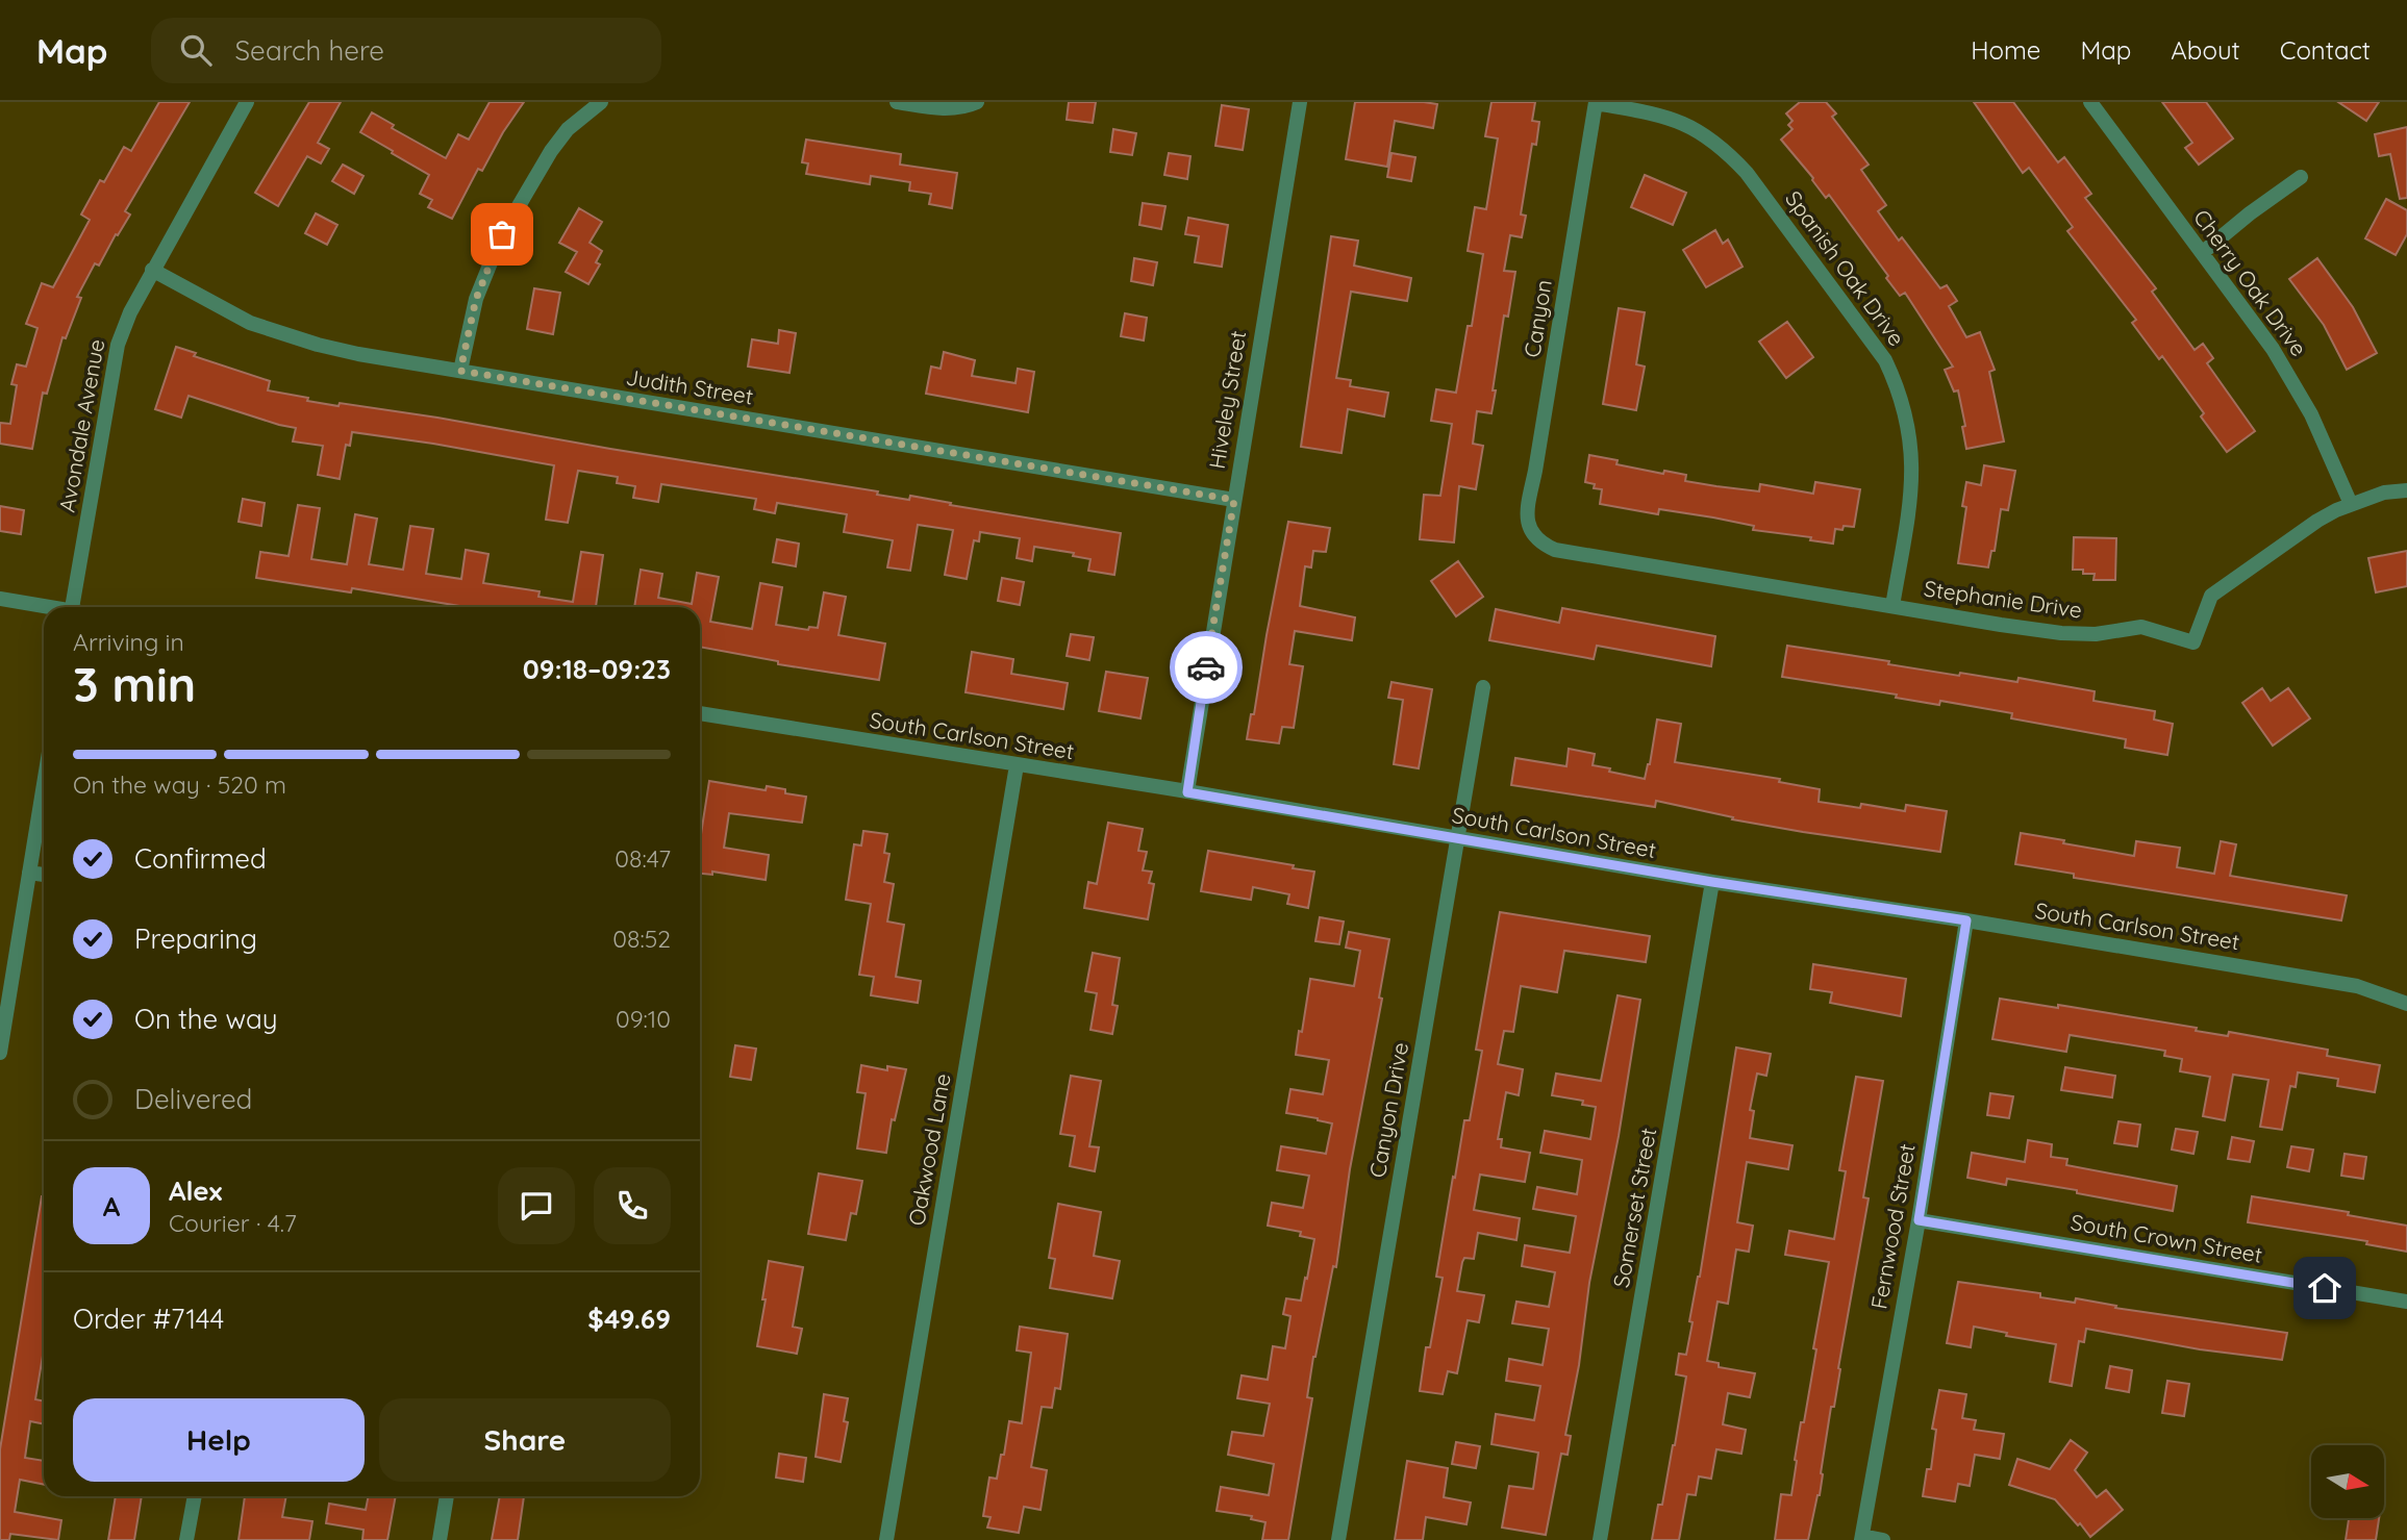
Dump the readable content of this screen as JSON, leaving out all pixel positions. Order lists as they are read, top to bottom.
{
  "streets": {
    "street": [
      "Spanish Oak Drive",
      "Cherry Oak Drive",
      "Canyon",
      "Judith Street",
      "Hiveley Street",
      "Avondale Avenue",
      "Stephanie Drive",
      "South Carlson Street",
      "Canyon Drive",
      "Oakwood Lane",
      "Somerset Street",
      "Fernwood Street",
      "South Crown Street"
    ]
  },
  "crossings": [
    ["Spanish Oak Drive", "Canyon"],
    ["Spanish Oak Drive", "Stephanie Drive"],
    ["Cherry Oak Drive", "Stephanie Drive"],
    ["Canyon", "Stephanie Drive"],
    ["Judith Street", "Hiveley Street"],
    ["Judith Street", "Avondale Avenue"],
    ["Hiveley Street", "South Carlson Street"],
    ["South Carlson Street", "Canyon Drive"],
    ["South Carlson Street", "Oakwood Lane"],
    ["South Carlson Street", "Somerset Street"],
    ["South Carlson Street", "Fernwood Street"],
    ["Fernwood Street", "South Crown Street"]
  ],
  "north": "right",
  "page": {
    "header": "Map",
    "search": "Search here",
    "nav": [
      "Home",
      "Map",
      "About",
      "Contact"
    ],
    "heading": ["3 min", "Arriving in", "09:18–09:23"],
    "panel": [
      "Alex",
      "Courier · 4.7",
      "Order #7144",
      "$49.69"
    ],
    "bar": "On the way · 520 m",
    "list": [
      ["Confirmed", "08:47"],
      ["Preparing", "08:52"],
      ["On the way", "09:10"],
      "Delivered"
    ],
    "round": "A",
    "buttons": ["Help", "Share"]
  }
}
